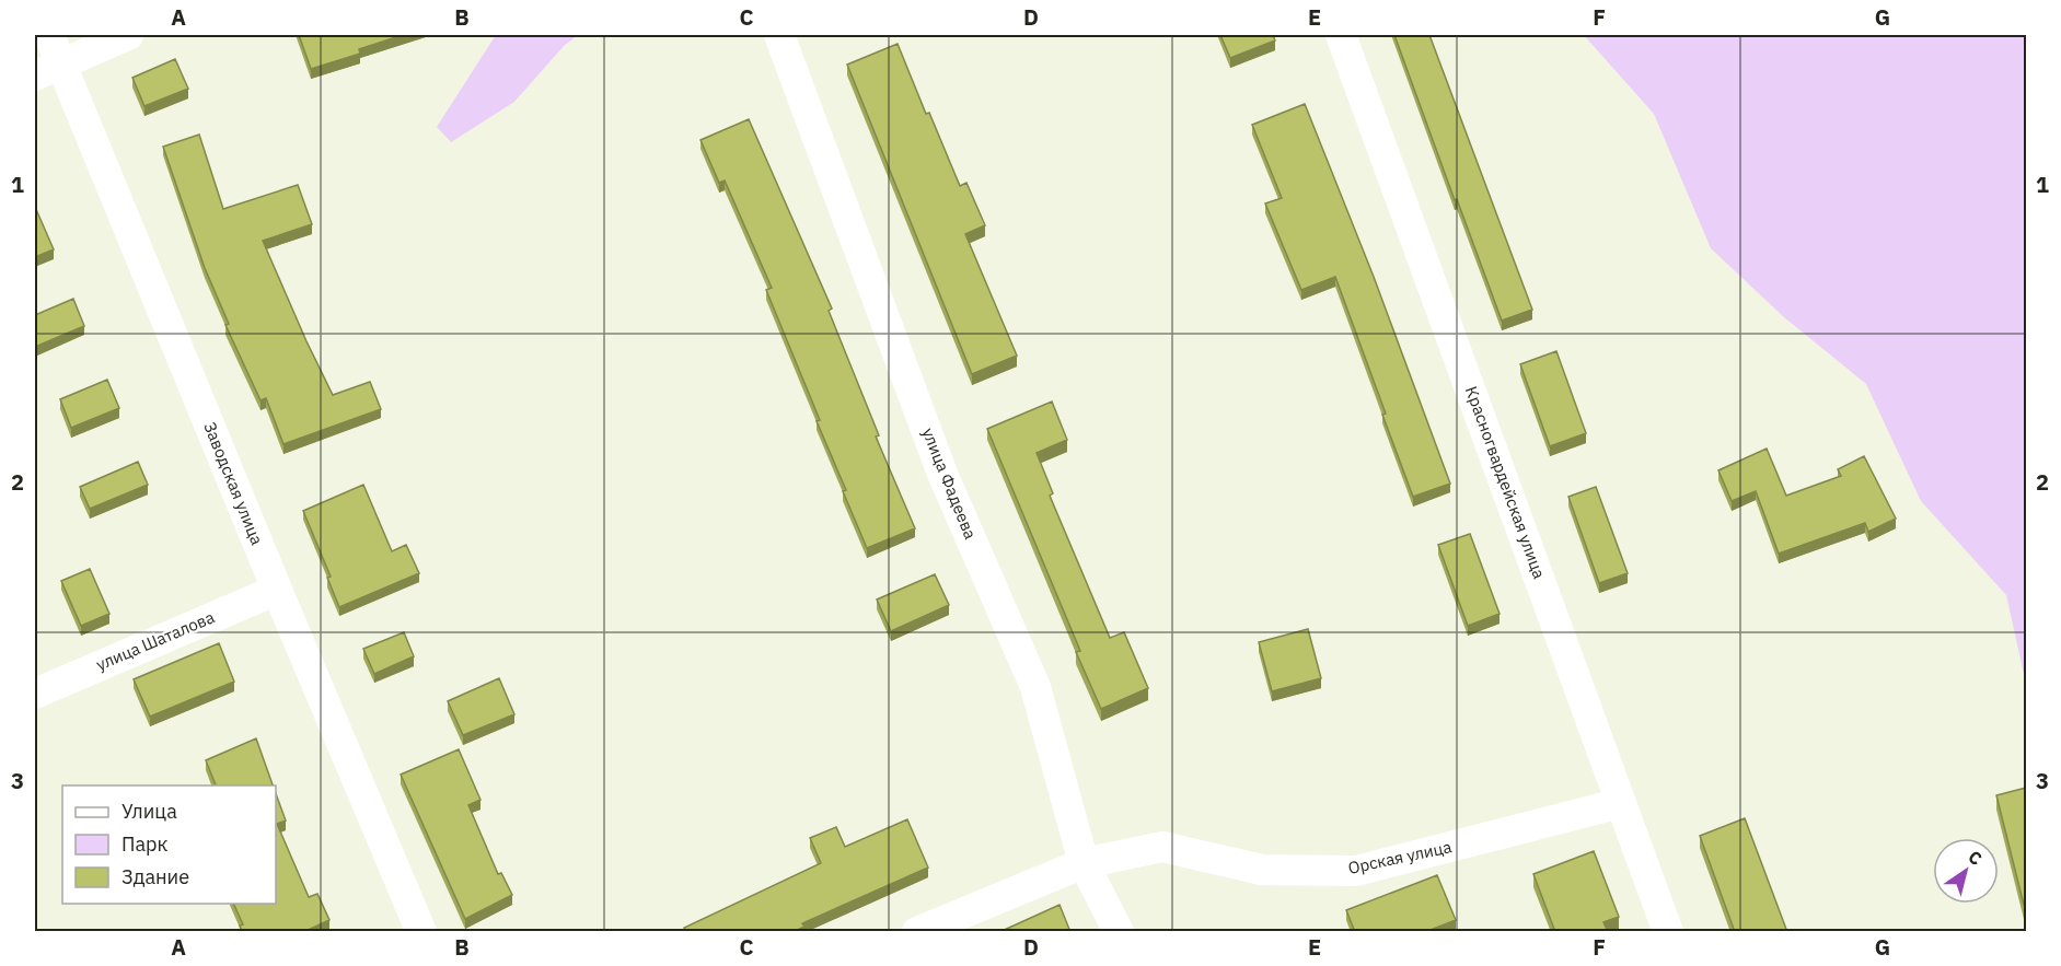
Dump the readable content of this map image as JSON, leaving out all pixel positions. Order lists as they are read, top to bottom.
{
  "streets": {
    "street": [
      "Красногвардейская улица",
      "Заводская улица",
      "улица Фадеева",
      "улица Шаталова",
      "Орская улица"
    ]
  },
  "crossings": [
    ["Красногвардейская улица", "Орская улица"],
    ["Заводская улица", "улица Шаталова"],
    ["улица Фадеева", "Орская улица"]
  ],
  "legend": ["Улица", "Парк", "Здание"],
  "north": "top right",
  "grid": {
    "columns": [
      "A",
      "B",
      "C",
      "D",
      "E",
      "F",
      "G"
    ],
    "rows": ["1", "2", "3"]
  }
}
